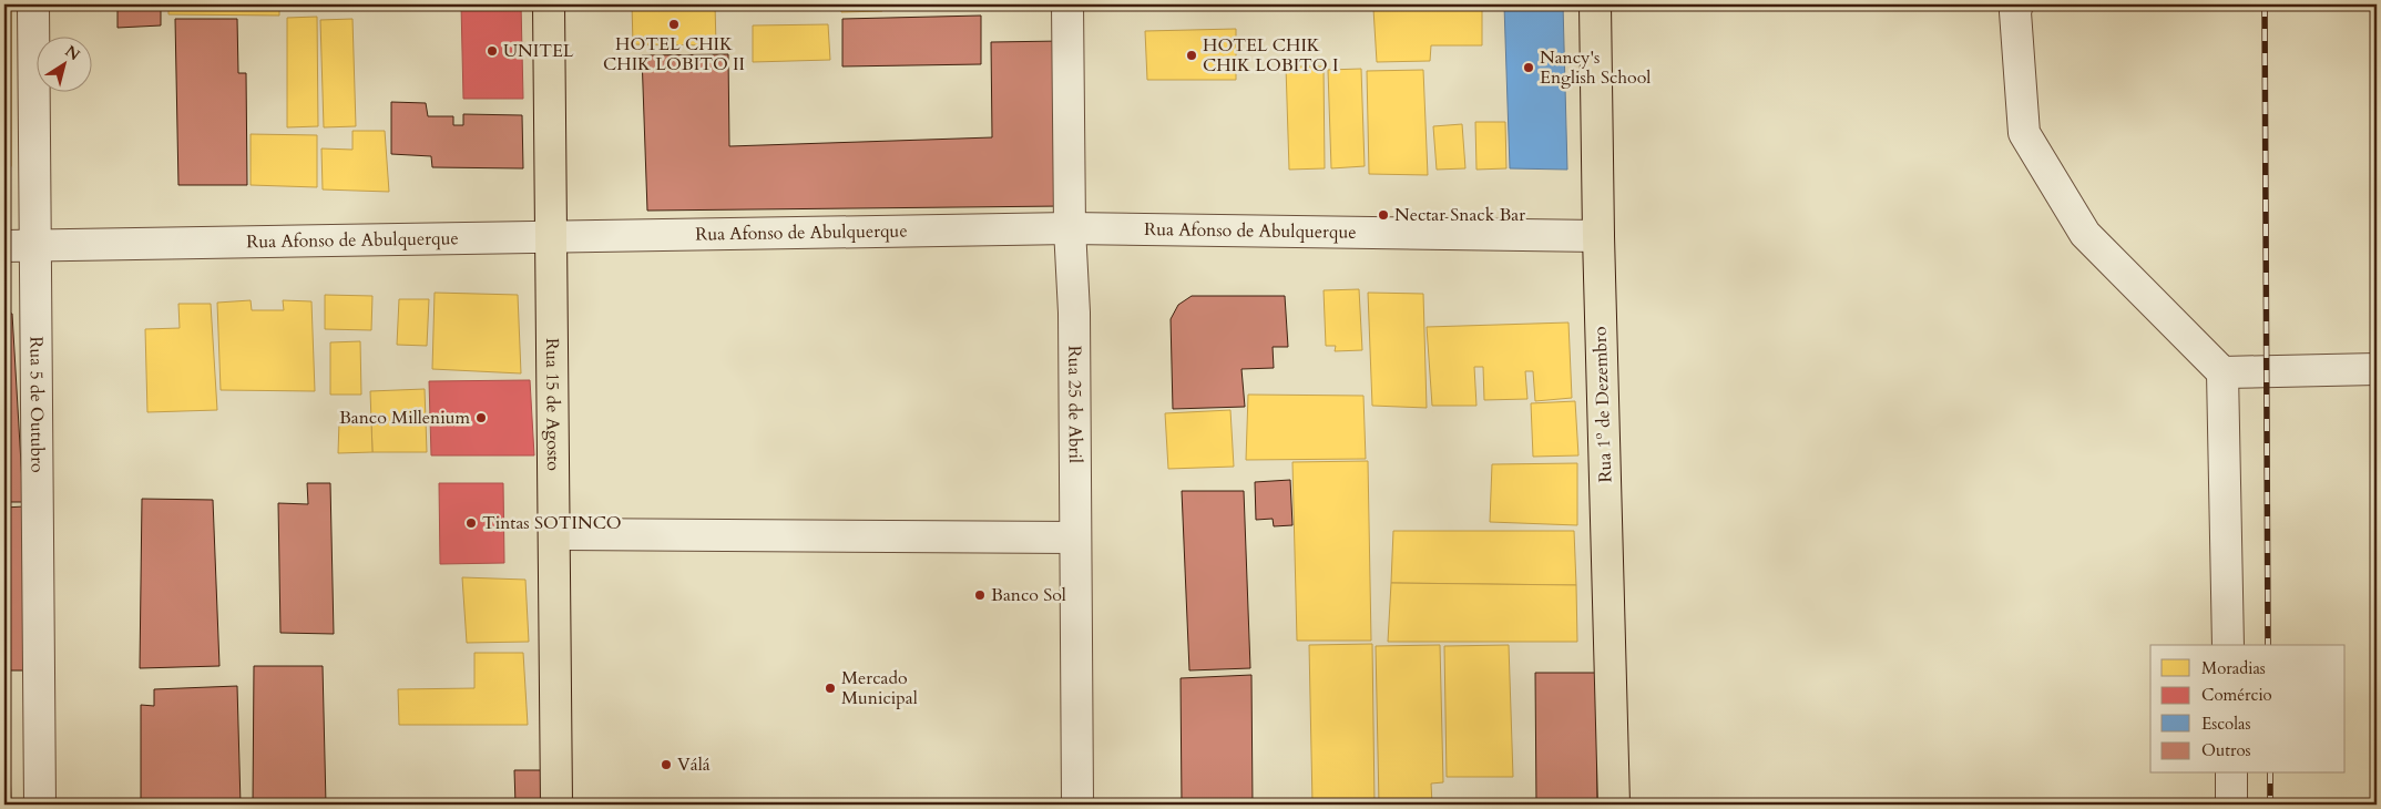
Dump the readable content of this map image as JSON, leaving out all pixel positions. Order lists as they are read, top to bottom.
{
  "streets": {
    "main road": ["Rua 15 de Agosto", "Rua 1º de Dezembro"],
    "street": ["Rua Afonso de Abulquerque", "Rua 5 de Outubro", "Rua 25 de Abril"]
  },
  "crossings": [
    ["Rua Afonso de Abulquerque", "Rua 5 de Outubro"],
    ["Rua Afonso de Abulquerque", "Rua 15 de Agosto"],
    ["Rua Afonso de Abulquerque", "Rua 25 de Abril"],
    ["Rua Afonso de Abulquerque", "Rua 1º de Dezembro"]
  ],
  "places": [
    "HOTEL CHIK CHIK LOBITO II",
    "UNITEL",
    "HOTEL CHIK CHIK LOBITO I",
    "Nancy's English School",
    "Nectar Snack Bar",
    "Banco Millenium",
    "Tintas SOTINCO",
    "Banco Sol",
    "Mercado Municipal",
    "Válá"
  ],
  "legend": [
    "Moradias",
    "Comércio",
    "Escolas",
    "Outros"
  ],
  "north": "top right"
}
